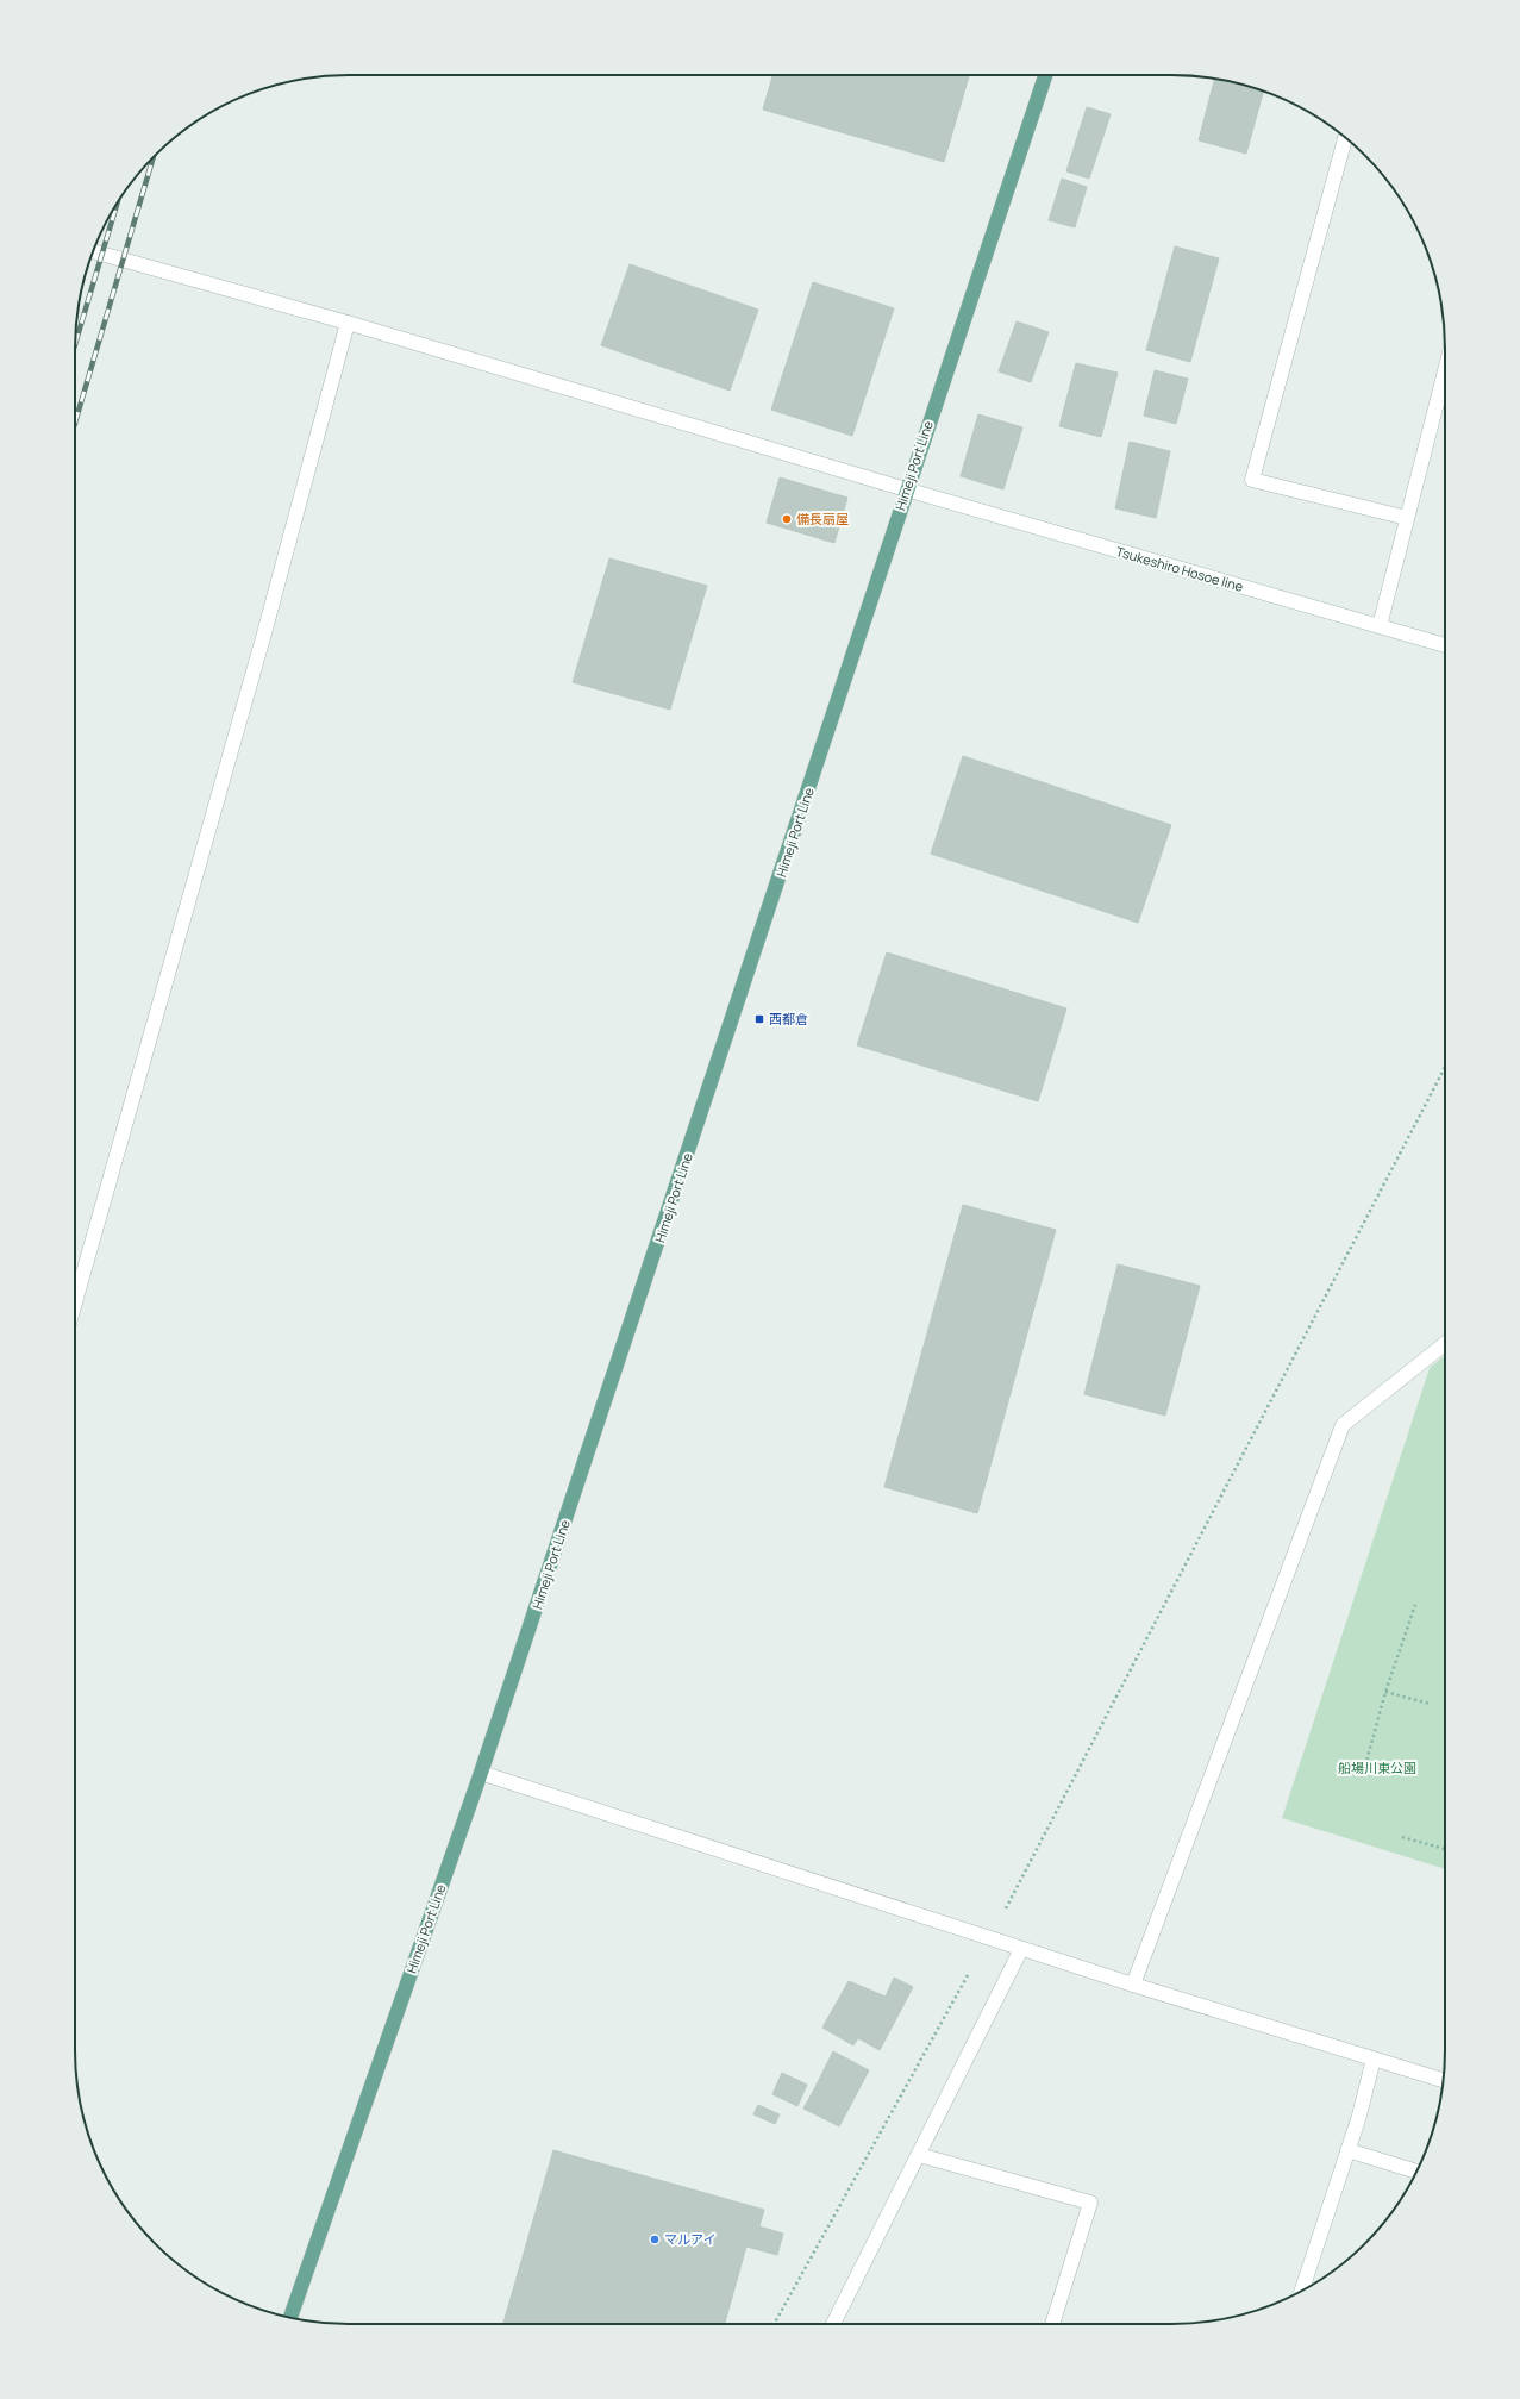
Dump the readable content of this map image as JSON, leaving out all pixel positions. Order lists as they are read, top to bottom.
{
  "streets": {
    "main road": ["Himeji Port Line"],
    "street": ["Tsukeshiro Hosoe line"]
  },
  "crossings": [
    ["Himeji Port Line", "Tsukeshiro Hosoe line"]
  ],
  "parks": ["船場川東公園"],
  "places": {
    "other": ["備長扇屋", "マルアイ"],
    "transit": ["西都倉"]
  }
}
